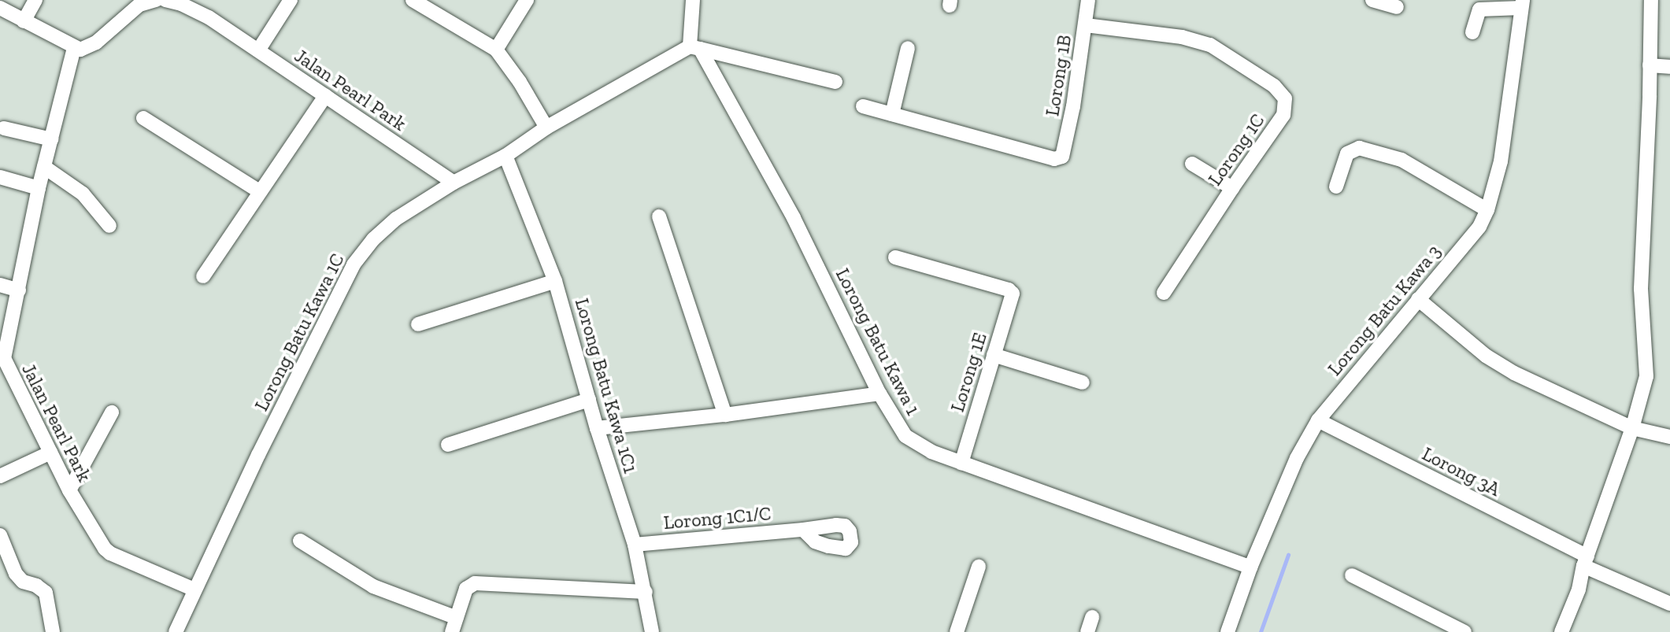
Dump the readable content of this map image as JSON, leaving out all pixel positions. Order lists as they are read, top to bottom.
{
  "streets": {
    "street": [
      "Lorong 1B",
      "Jalan Pearl Park",
      "Lorong 1C",
      "Lorong Batu Kawa 3",
      "Lorong Batu Kawa 1C",
      "Lorong Batu Kawa 1",
      "Lorong 1E",
      "Lorong Batu Kawa 1C1",
      "Lorong 3A",
      "Lorong 1C1/C"
    ]
  },
  "crossings": [
    ["Lorong 1B", "Lorong 1C"],
    ["Jalan Pearl Park", "Lorong Batu Kawa 1C"],
    ["Lorong Batu Kawa 3", "Lorong Batu Kawa 1"],
    ["Lorong Batu Kawa 3", "Lorong 3A"],
    ["Lorong Batu Kawa 1C", "Lorong Batu Kawa 1"],
    ["Lorong Batu Kawa 1C", "Lorong Batu Kawa 1C1"],
    ["Lorong Batu Kawa 1", "Lorong 1E"],
    ["Lorong Batu Kawa 1C1", "Lorong 1C1/C"]
  ]
}
